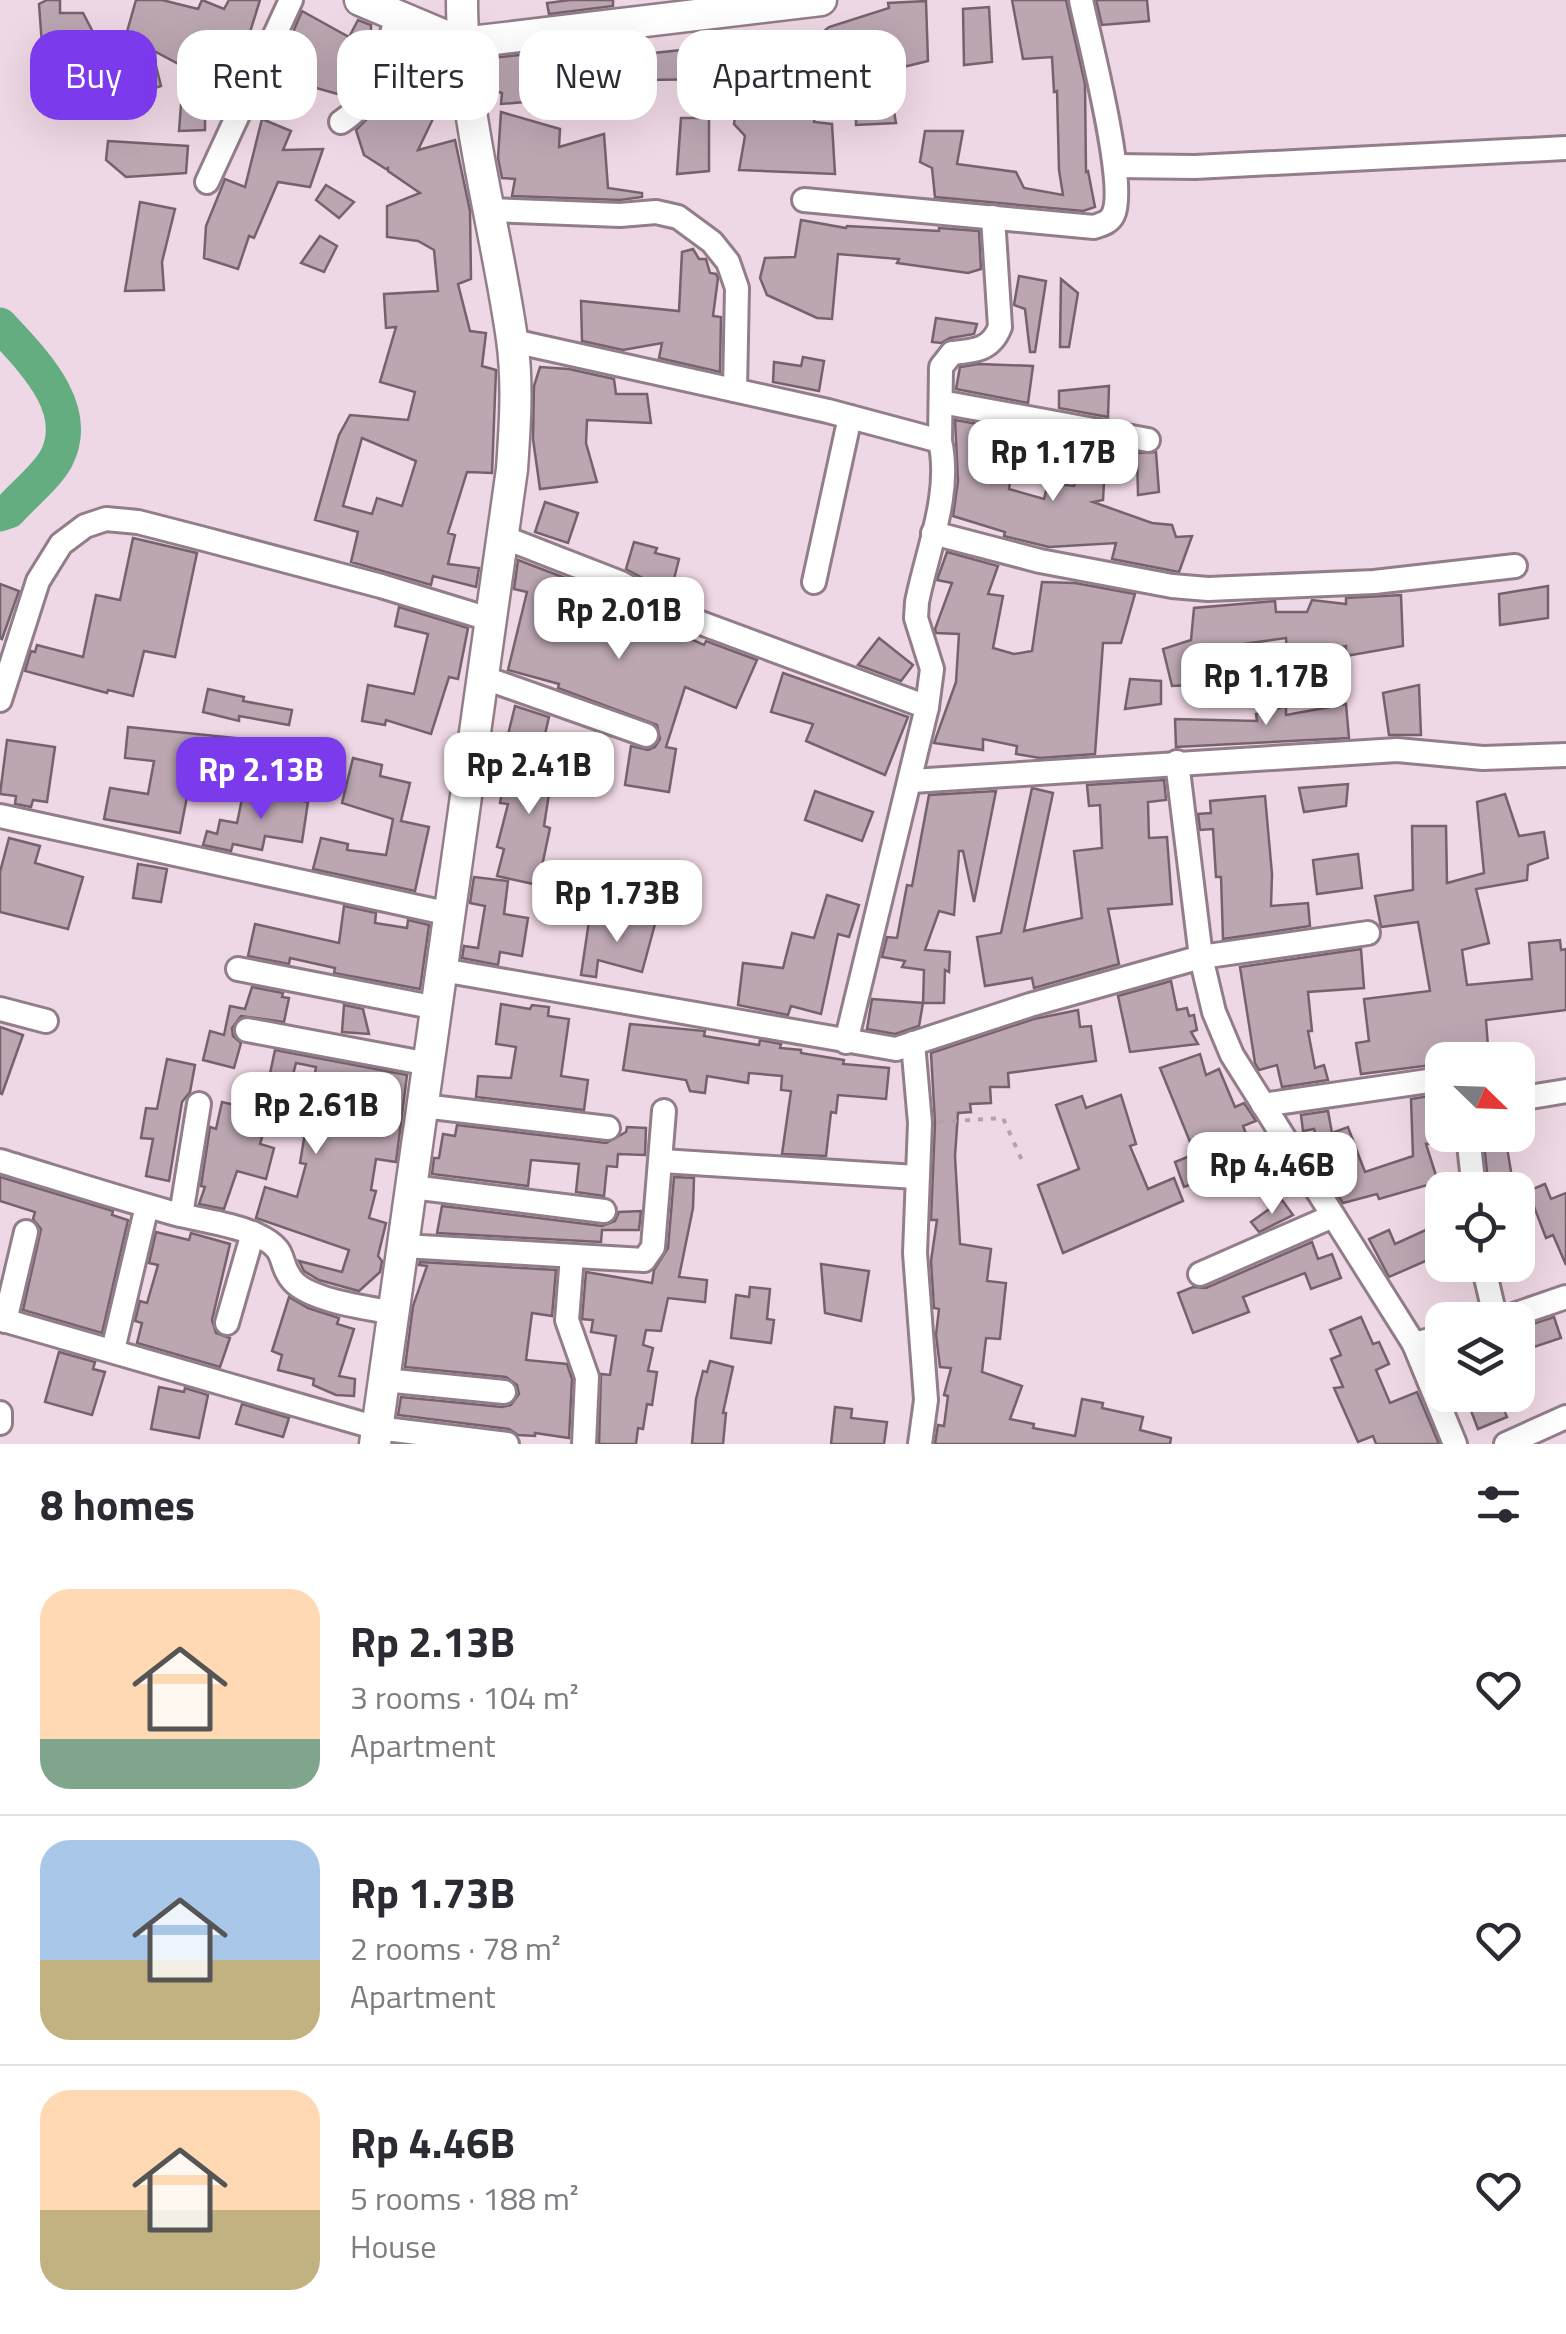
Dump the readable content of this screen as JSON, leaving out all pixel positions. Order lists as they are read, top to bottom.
{
  "north": "bottom right",
  "page": {
    "chip": [
      "Buy",
      "Rent",
      "Filters",
      "New",
      "Apartment"
    ],
    "price": [
      "Rp 1.17B",
      "Rp 2.01B",
      "Rp 1.17B",
      "Rp 2.41B",
      "Rp 2.13B",
      "Rp 1.73B",
      "Rp 2.61B",
      "Rp 4.46B"
    ],
    "heading": "8 homes",
    "list": [
      {
        "name": "Rp 2.13B",
        "note": "3 rooms · 104 m² · Apartment"
      },
      {
        "name": "Rp 1.73B",
        "note": "2 rooms · 78 m² · Apartment"
      },
      {
        "name": "Rp 4.46B",
        "note": "5 rooms · 188 m² · House"
      }
    ]
  }
}
